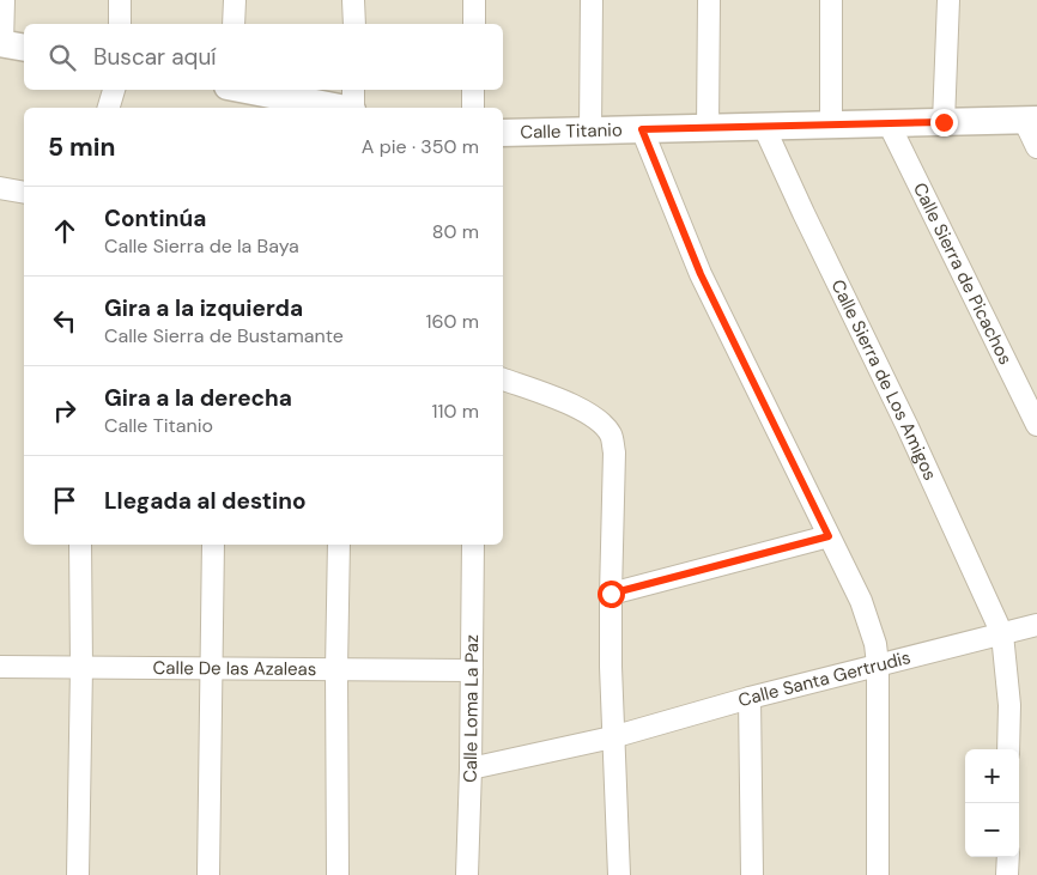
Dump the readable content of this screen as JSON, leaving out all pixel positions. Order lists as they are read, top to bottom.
{
  "streets": {
    "street": [
      "Calle Titanio",
      "Calle Sierra de Picachos",
      "Calle Sierra de Los Amigos",
      "Calle De las Azaleas",
      "Calle Santa Gertrudis",
      "Calle Loma La Paz"
    ]
  },
  "crossings": [
    ["Calle Titanio", "Calle Sierra de Picachos"],
    ["Calle Titanio", "Calle Sierra de Los Amigos"],
    ["Calle Sierra de Los Amigos", "Calle Santa Gertrudis"],
    ["Calle De las Azaleas", "Calle Loma La Paz"],
    ["Calle Santa Gertrudis", "Calle Loma La Paz"]
  ],
  "page": {
    "search": "Buscar aquí",
    "heading": ["5 min", "A pie · 350 m"],
    "list": [
      ["Continúa", "Calle Sierra de la Baya", "80 m"],
      ["Gira a la izquierda", "Calle Sierra de Bustamante", "160 m"],
      ["Gira a la derecha", "Calle Titanio", "110 m"],
      "Llegada al destino"
    ],
    "map_buttons": ["+", "−"]
  }
}
